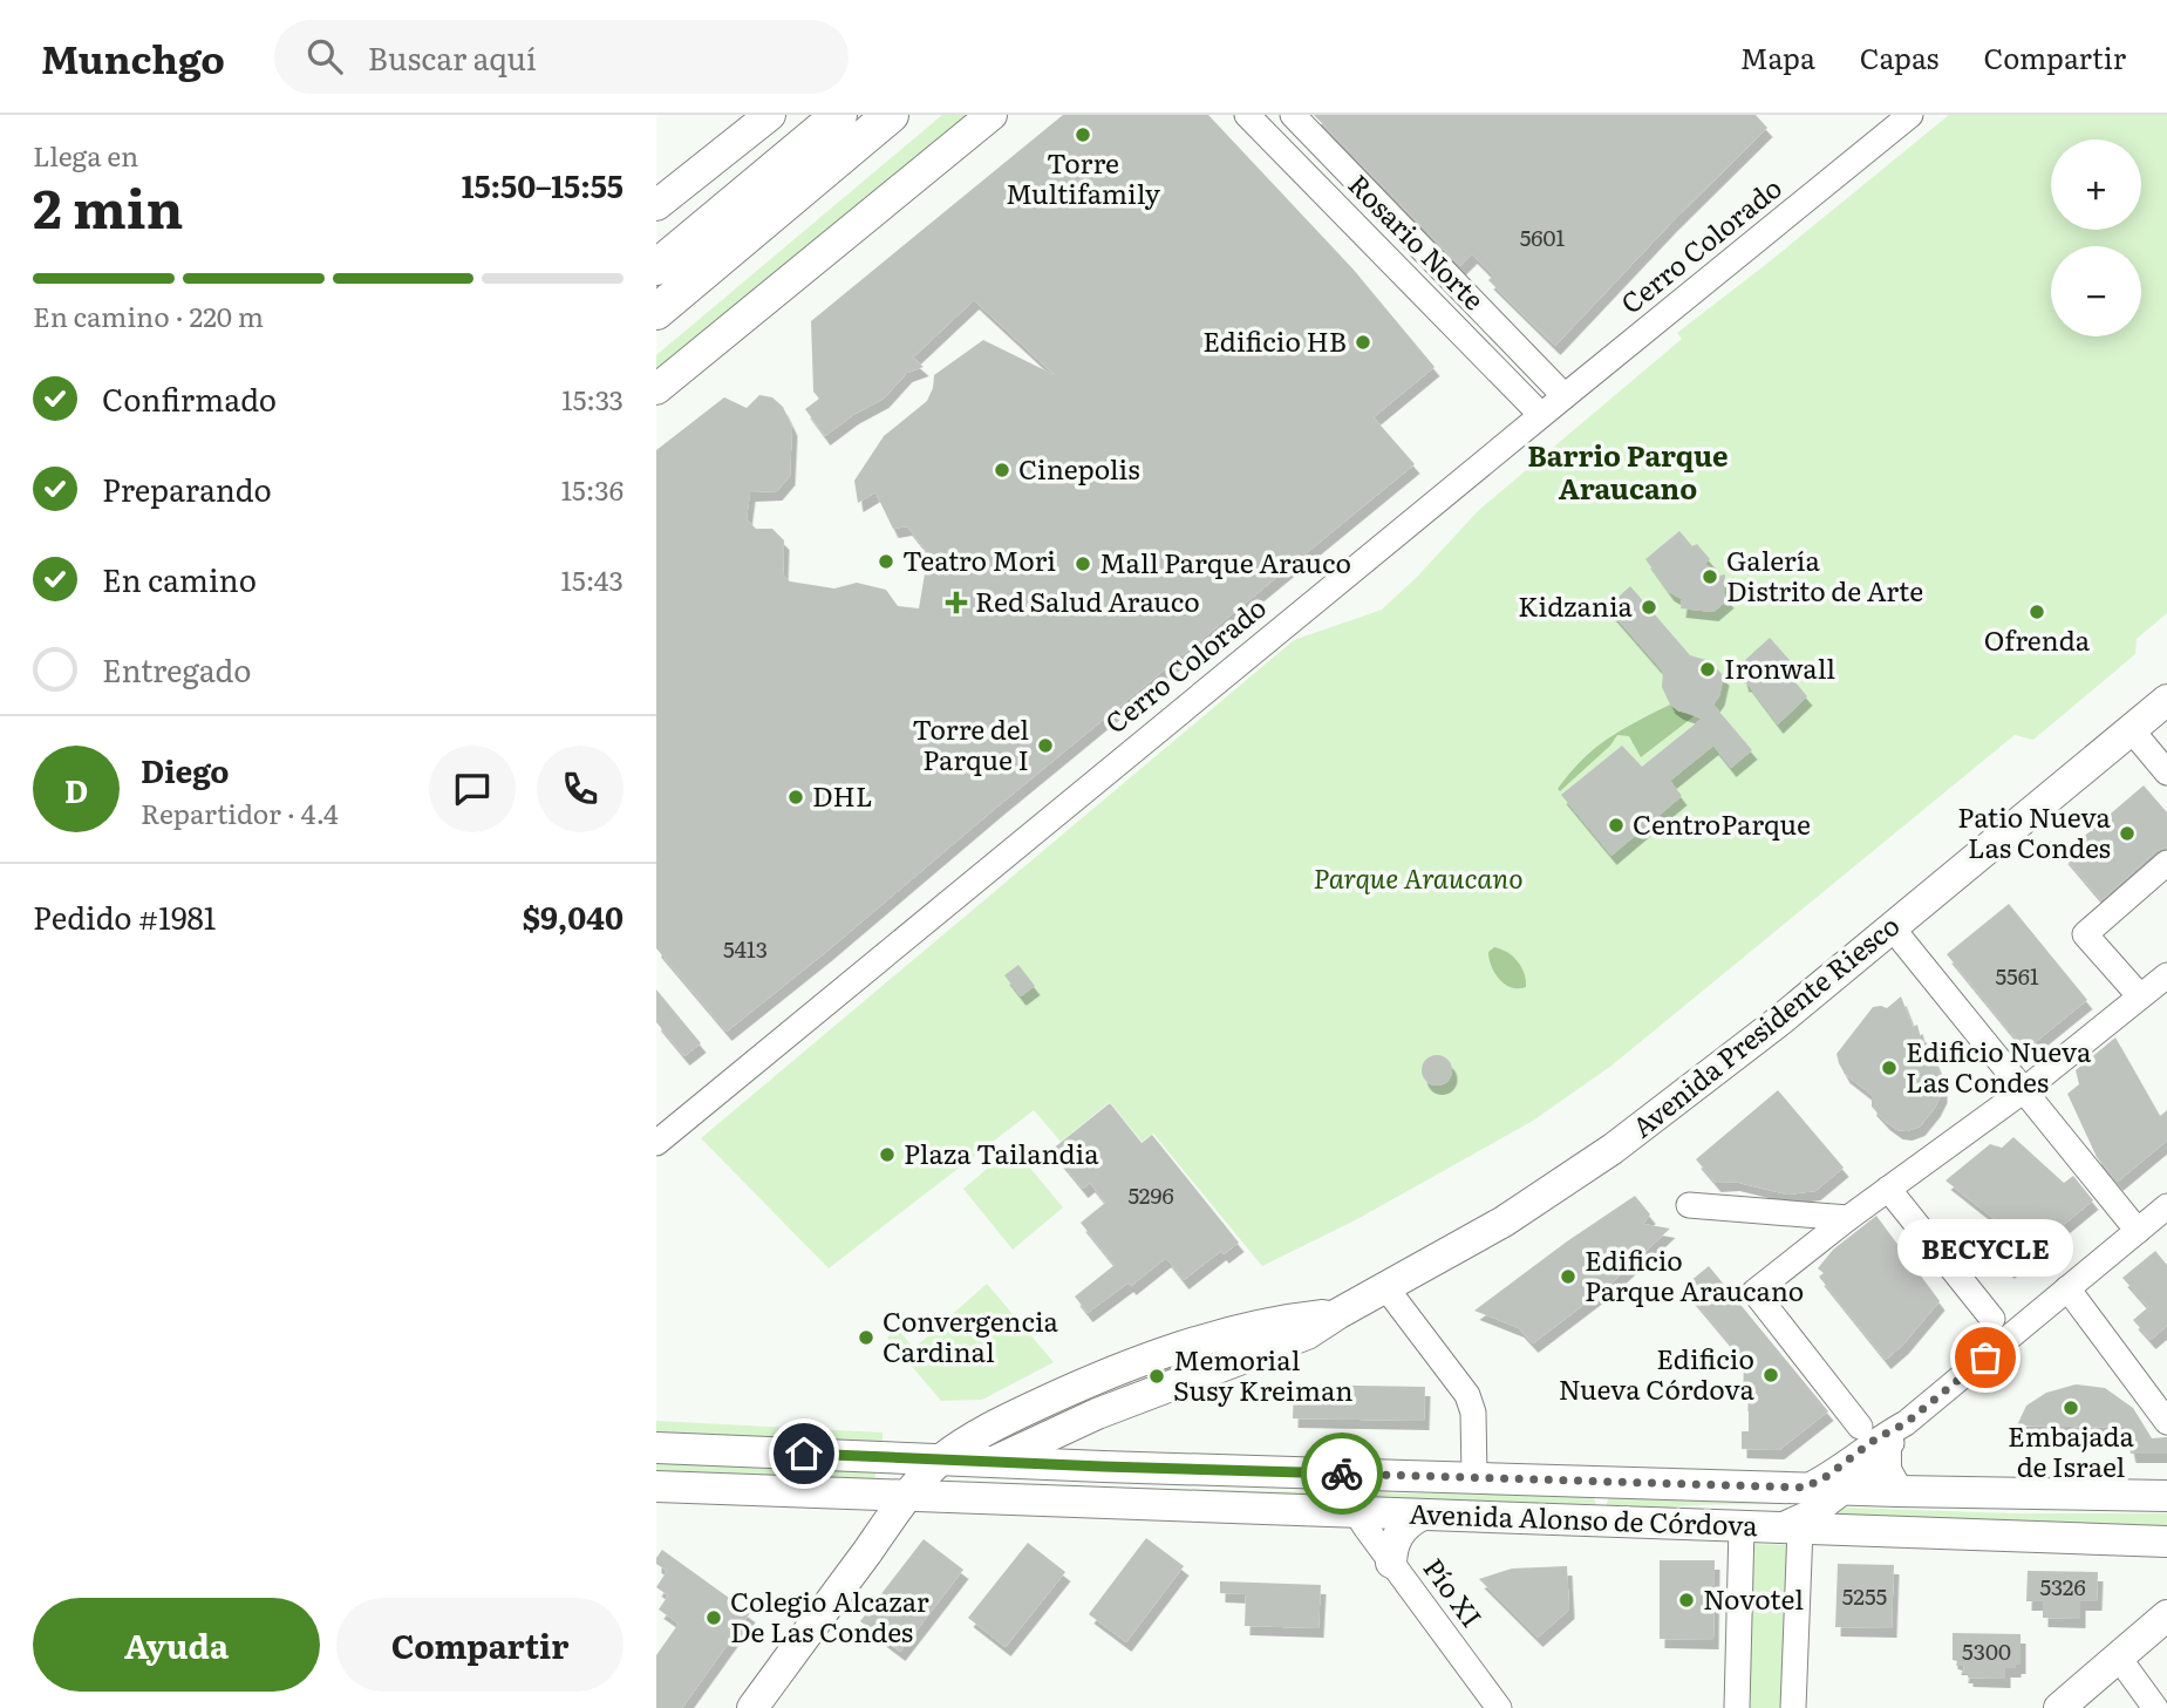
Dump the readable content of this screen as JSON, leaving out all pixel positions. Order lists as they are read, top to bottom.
{
  "streets": {
    "main road": ["Avenida Presidente Riesco", "Avenida Alonso de Córdova"],
    "street": ["Rosario Norte", "Cerro Colorado", "Pío XI"]
  },
  "crossings": [
    ["Rosario Norte", "Cerro Colorado"],
    ["Avenida Presidente Riesco", "Avenida Alonso de Córdova"],
    ["Avenida Alonso de Córdova", "Pío XI"]
  ],
  "districts": ["Barrio Parque Araucano"],
  "parks": ["Parque Araucano"],
  "places": {
    "other": [
      "Torre Multifamily",
      "Edificio HB",
      "Cinepolis",
      "Teatro Mori",
      "Mall Parque Arauco",
      "Galería Distrito de Arte",
      "Kidzania",
      "Ofrenda",
      "Ironwall",
      "Torre del Parque I",
      "DHL",
      "CentroParque",
      "Patio Nueva Las Condes",
      "Edificio Nueva Las Condes",
      "Plaza Tailandia",
      "Edificio Parque Araucano",
      "Convergencia Cardinal",
      "BECYCLE",
      "Edificio Nueva Córdova",
      "Memorial Susy Kreiman",
      "Embajada de Israel",
      "Novotel",
      "Colegio Alcazar De Las Condes"
    ],
    "health": ["Red Salud Arauco"]
  },
  "house_numbers": [
    "5601",
    "5413",
    "5561",
    "5296",
    "5326",
    "5255",
    "5300"
  ],
  "page": {
    "header": "Munchgo",
    "search": "Buscar aquí",
    "nav": ["Mapa", "Capas", "Compartir"],
    "heading": ["2 min", "Llega en", "15:50–15:55"],
    "panel": [
      "Diego",
      "Repartidor · 4.4",
      "Pedido #1981",
      "$9,040"
    ],
    "map_buttons": ["+", "−"],
    "bar": "En camino · 220 m",
    "list": [
      ["Confirmado", "15:33"],
      ["Preparando", "15:36"],
      ["En camino", "15:43"],
      "Entregado"
    ],
    "round": "D",
    "bubble": "BECYCLE",
    "buttons": ["Ayuda", "Compartir"]
  }
}
